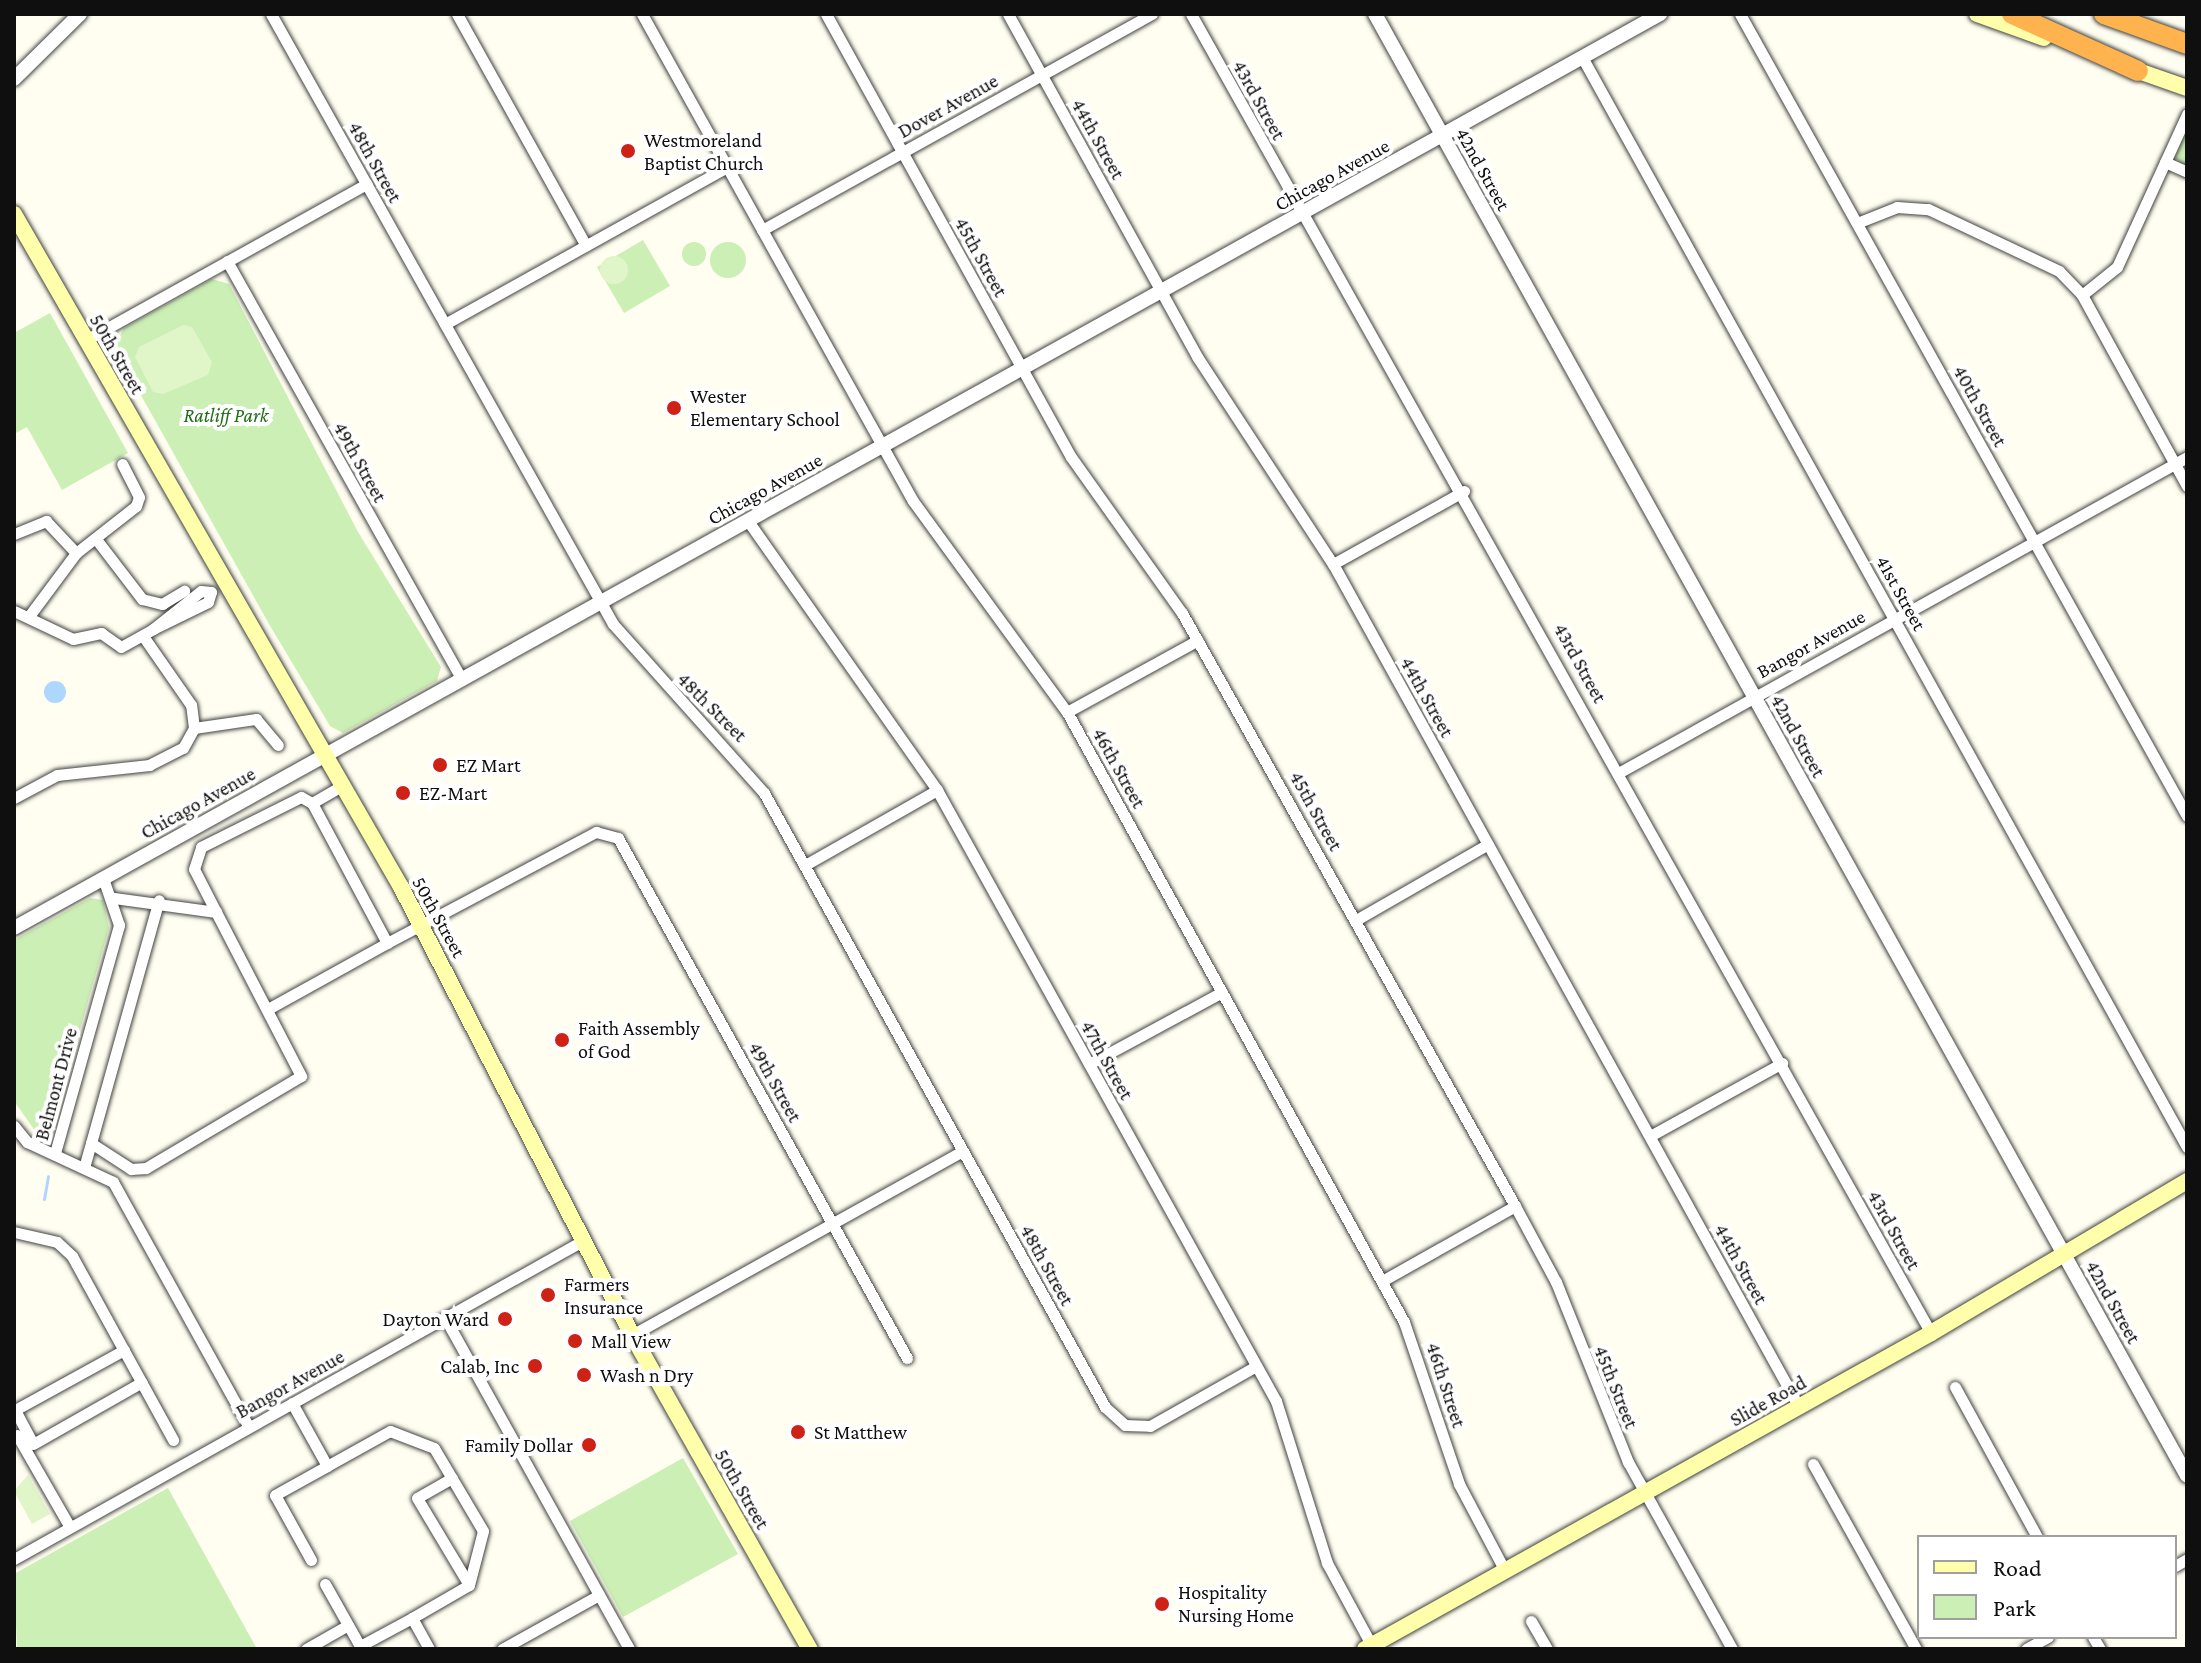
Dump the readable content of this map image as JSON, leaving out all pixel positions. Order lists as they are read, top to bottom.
{
  "streets": {
    "main road": ["50th Street", "Slide Road"],
    "street": [
      "43rd Street",
      "Dover Avenue",
      "44th Street",
      "48th Street",
      "42nd Street",
      "Chicago Avenue",
      "45th Street",
      "40th Street",
      "49th Street",
      "41st Street",
      "Bangor Avenue",
      "46th Street",
      "47th Street",
      "Belmont Drive"
    ]
  },
  "crossings": [
    ["43rd Street", "Chicago Avenue"],
    ["43rd Street", "Bangor Avenue"],
    ["43rd Street", "Slide Road"],
    ["Dover Avenue", "44th Street"],
    ["Dover Avenue", "45th Street"],
    ["Dover Avenue", "46th Street"],
    ["44th Street", "Chicago Avenue"],
    ["44th Street", "Slide Road"],
    ["48th Street", "Chicago Avenue"],
    ["48th Street", "47th Street"],
    ["42nd Street", "Chicago Avenue"],
    ["42nd Street", "Bangor Avenue"],
    ["42nd Street", "Slide Road"],
    ["Chicago Avenue", "45th Street"],
    ["Chicago Avenue", "50th Street"],
    ["Chicago Avenue", "49th Street"],
    ["Chicago Avenue", "41st Street"],
    ["Chicago Avenue", "46th Street"],
    ["Chicago Avenue", "47th Street"],
    ["Chicago Avenue", "Belmont Drive"],
    ["45th Street", "Slide Road"],
    ["50th Street", "49th Street"],
    ["50th Street", "Bangor Avenue"],
    ["40th Street", "Bangor Avenue"],
    ["41st Street", "Bangor Avenue"],
    ["Bangor Avenue", "Belmont Drive"],
    ["46th Street", "Slide Road"],
    ["47th Street", "Slide Road"]
  ],
  "parks": ["Ratliff Park"],
  "places": [
    "Westmoreland Baptist Church",
    "Wester Elementary School",
    "EZ Mart",
    "EZ-Mart",
    "Faith Assembly of God",
    "Farmers Insurance",
    "Dayton Ward",
    "Mall View",
    "Calab, Inc",
    "Wash n Dry",
    "St Matthew",
    "Family Dollar",
    "Hospitality Nursing Home"
  ],
  "legend": ["Road", "Park"]
}
